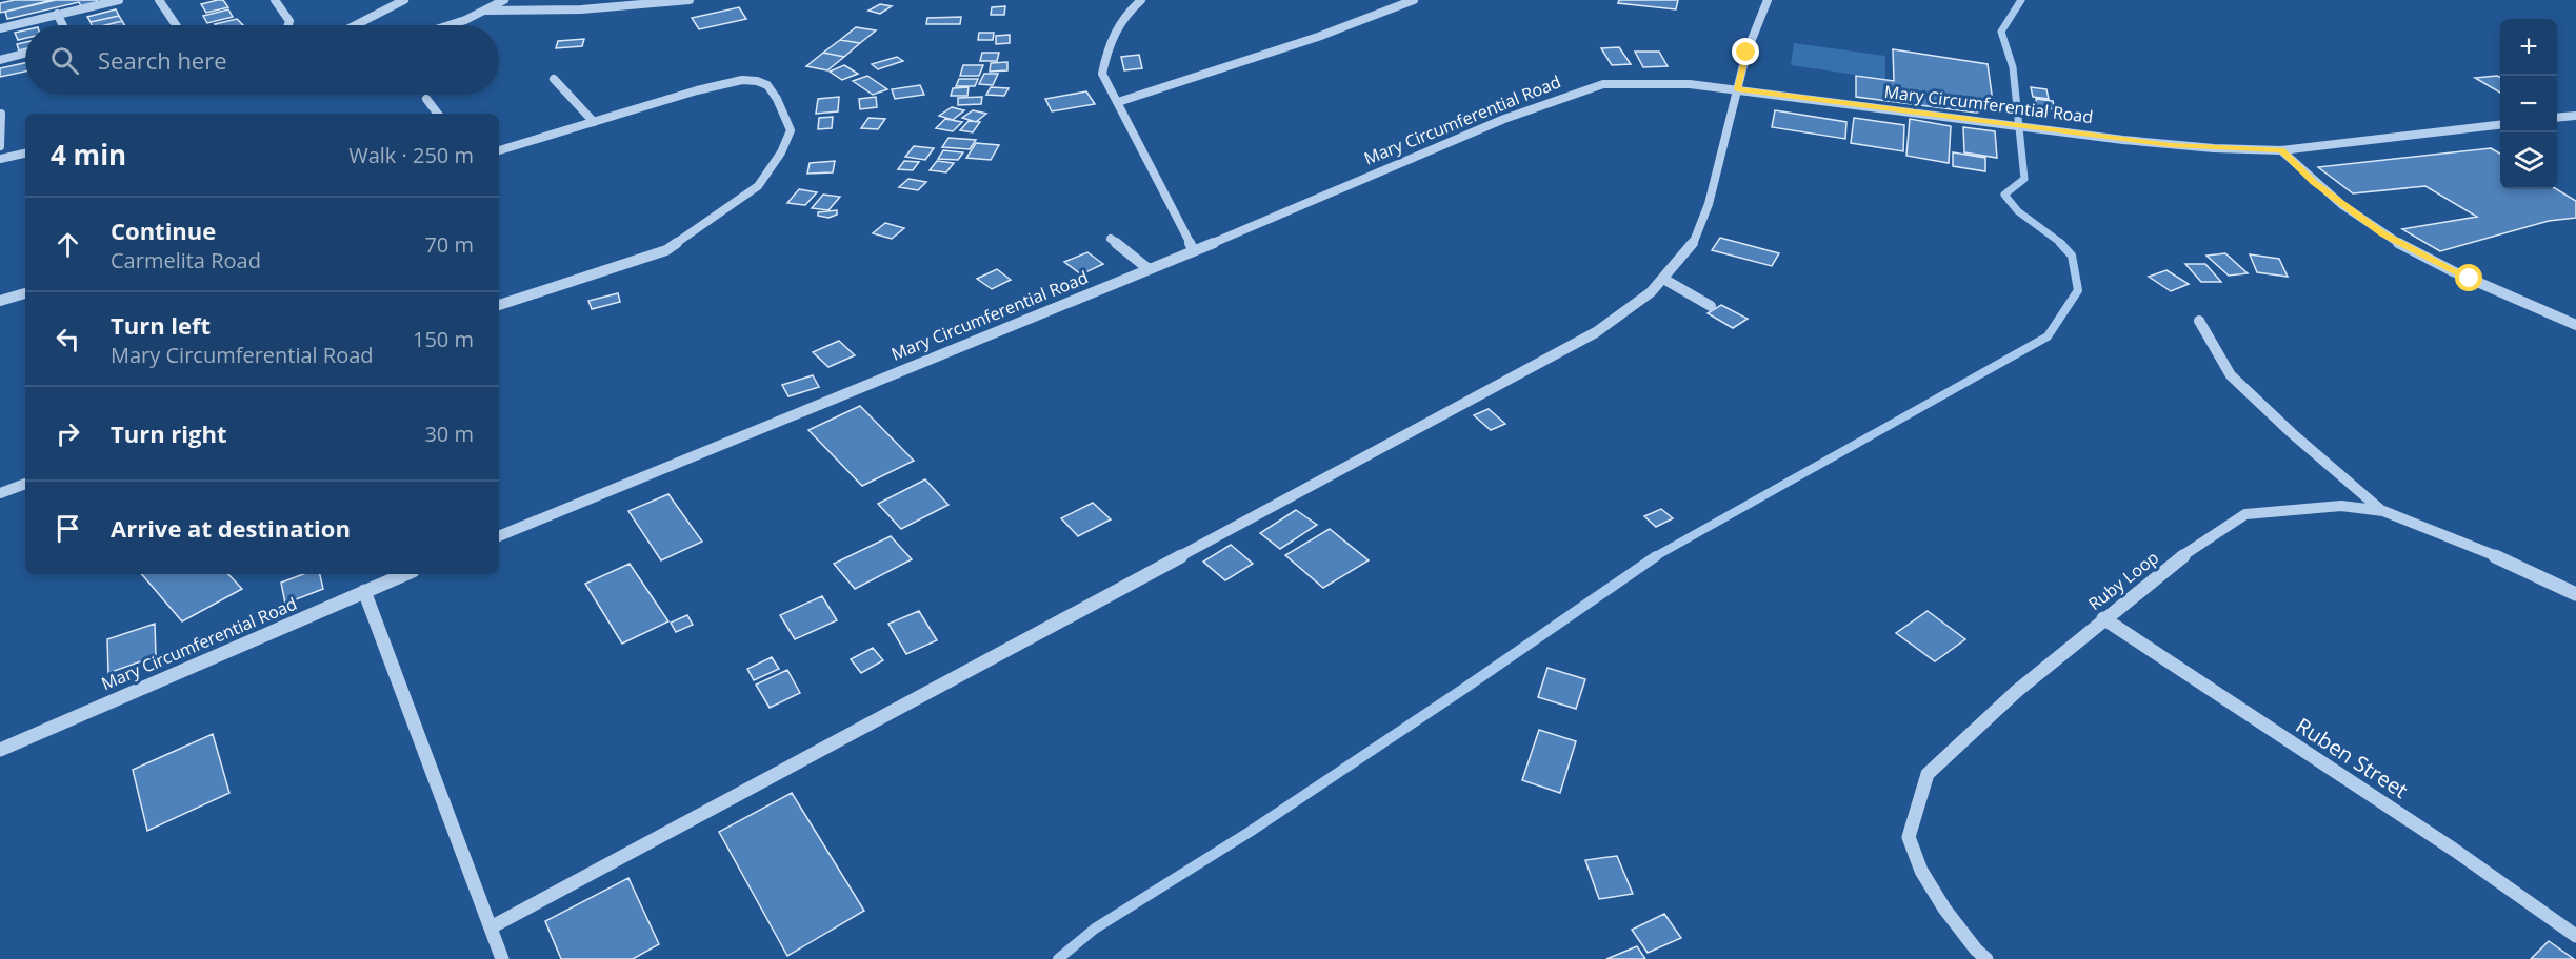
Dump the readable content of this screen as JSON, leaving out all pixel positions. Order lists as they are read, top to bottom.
{
  "streets": {
    "street": ["Mary Circumferential Road", "Ruby Loop", "Ruben Street"]
  },
  "crossings": [
    ["Ruby Loop", "Ruben Street"]
  ],
  "page": {
    "map_buttons": ["+", "−"],
    "search": "Search here",
    "heading": ["4 min", "Walk · 250 m"],
    "list": [
      ["Continue", "Carmelita Road", "70 m"],
      ["Turn left", "Mary Circumferential Road", "150 m"],
      ["Turn right", "30 m"],
      "Arrive at destination"
    ]
  }
}
